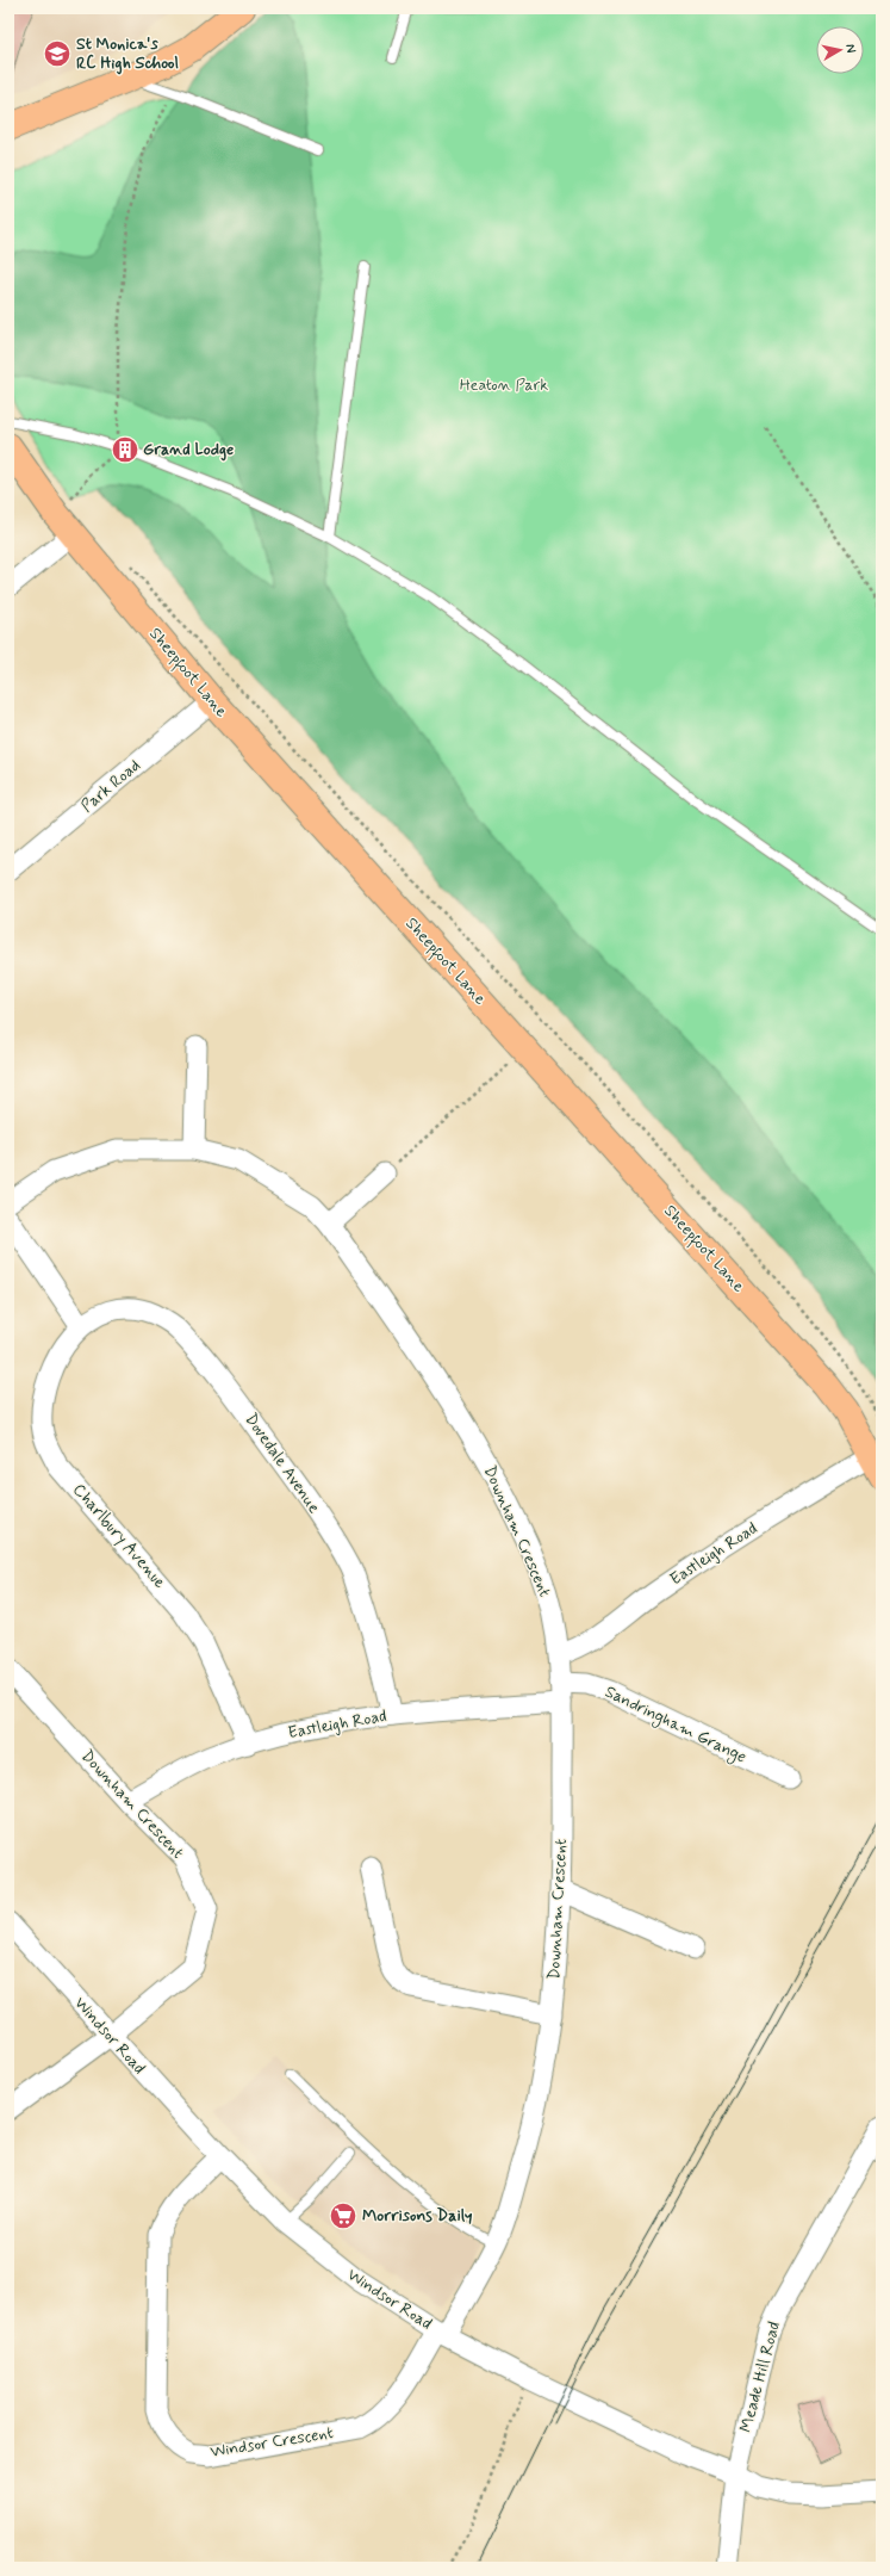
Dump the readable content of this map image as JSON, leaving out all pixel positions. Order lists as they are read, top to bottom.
{
  "streets": {
    "main road": ["Sheepfoot Lane"],
    "street": [
      "Park Road",
      "Dovedale Avenue",
      "Downham Crescent",
      "Charlbury Avenue",
      "Eastleigh Road",
      "Sandringham Grange",
      "Windsor Road",
      "Meade Hill Road",
      "Windsor Crescent"
    ]
  },
  "crossings": [
    ["Sheepfoot Lane", "Park Road"],
    ["Sheepfoot Lane", "Eastleigh Road"],
    ["Dovedale Avenue", "Charlbury Avenue"],
    ["Dovedale Avenue", "Eastleigh Road"],
    ["Downham Crescent", "Eastleigh Road"],
    ["Downham Crescent", "Sandringham Grange"],
    ["Downham Crescent", "Windsor Road"],
    ["Downham Crescent", "Windsor Crescent"],
    ["Charlbury Avenue", "Eastleigh Road"],
    ["Windsor Road", "Meade Hill Road"],
    ["Windsor Road", "Windsor Crescent"]
  ],
  "parks": ["Heaton Park"],
  "places": {
    "school or university": ["St Monica's RC High School"],
    "building": ["Grand Lodge"],
    "supermarket": ["Morrisons Daily"]
  },
  "north": "right"
}
